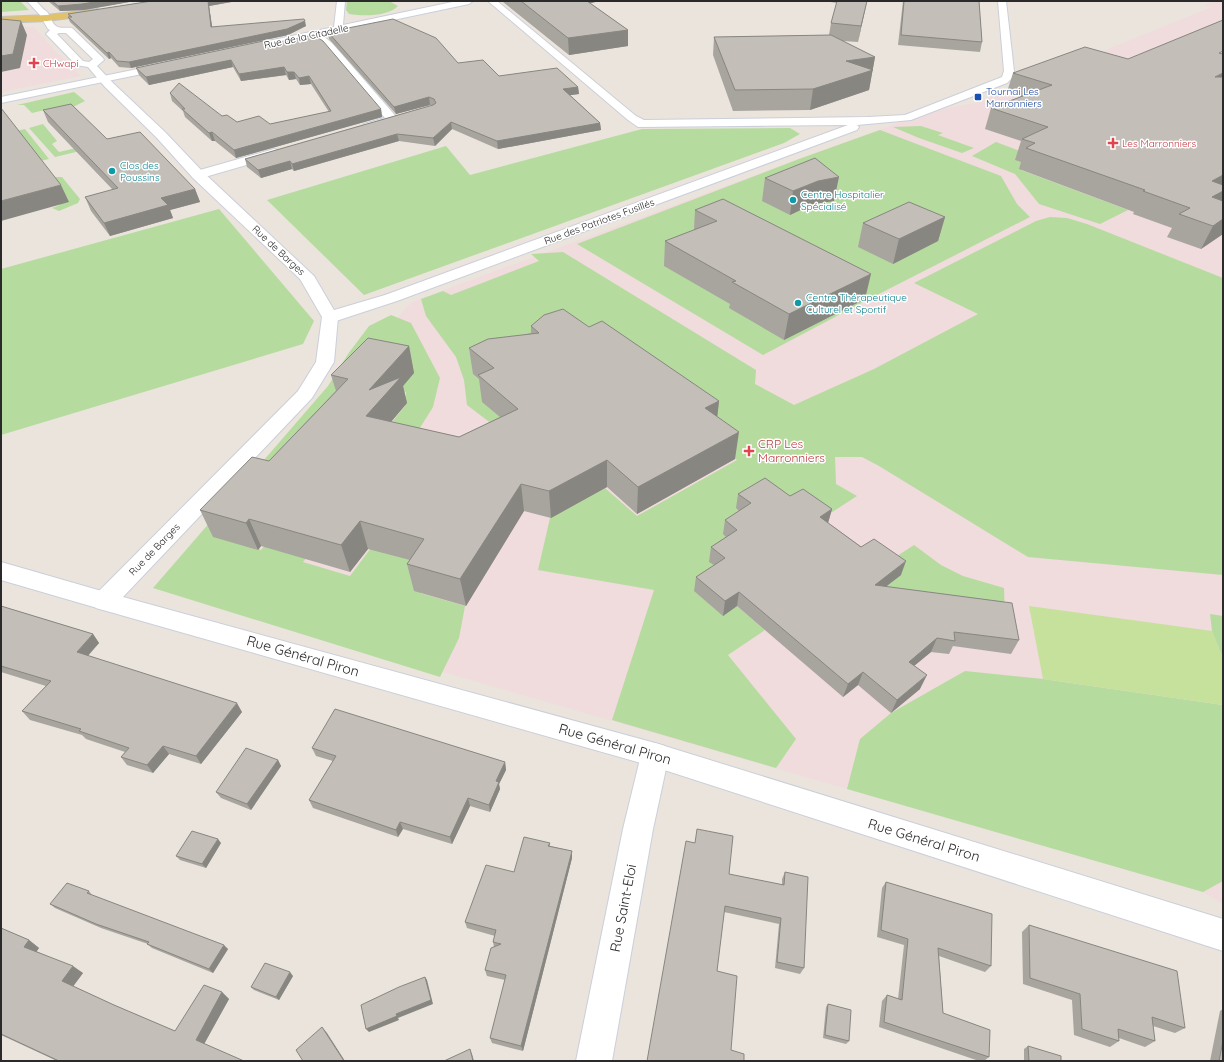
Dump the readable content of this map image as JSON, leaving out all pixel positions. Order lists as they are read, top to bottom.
{
  "streets": {
    "street": [
      "Rue de la Citadelle",
      "Rue des Patriotes Fusillés",
      "Rue de Barges",
      "Rue Général Piron",
      "Rue Saint-Eloi"
    ]
  },
  "crossings": [
    ["Rue des Patriotes Fusillés", "Rue de Barges"],
    ["Rue de Barges", "Rue Général Piron"],
    ["Rue Général Piron", "Rue Saint-Eloi"]
  ],
  "places": {
    "health": ["CHwapi", "Les Marronniers", "CRP Les Marronniers"],
    "transit": ["Tournai Les Marronniers"],
    "other": ["Clos des Poussins", "Centre Hospitalier Spécialisé", "Centre Thérapeutique Culturel et Sportif"]
  }
}
